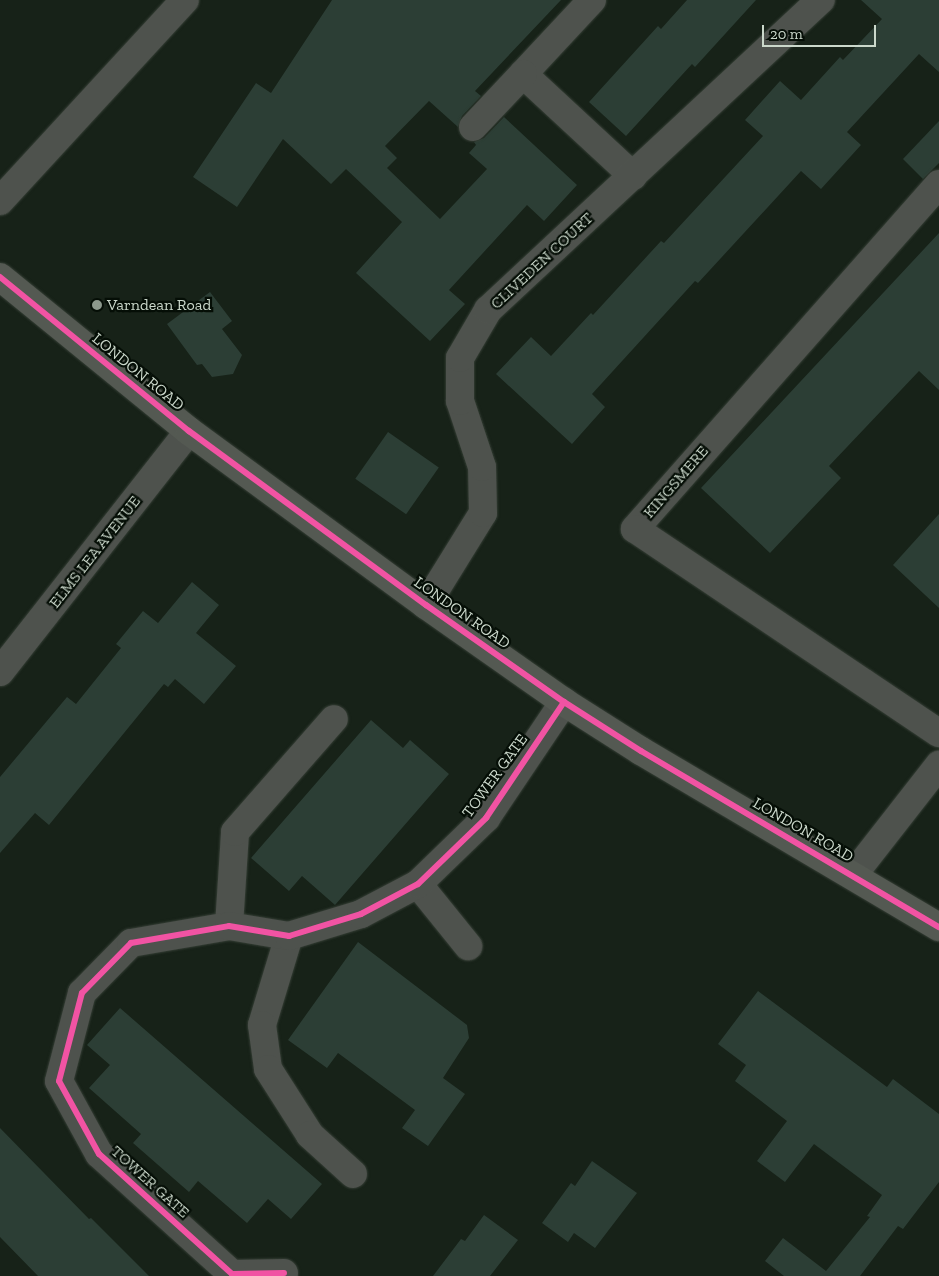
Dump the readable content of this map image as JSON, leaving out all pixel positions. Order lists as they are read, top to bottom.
{
  "streets": {
    "highway": ["LONDON ROAD"],
    "street": [
      "CLIVEDEN COURT",
      "KINGSMERE",
      "ELMS LEA AVENUE",
      "TOWER GATE"
    ]
  },
  "crossings": [
    ["CLIVEDEN COURT", "LONDON ROAD"],
    ["LONDON ROAD", "ELMS LEA AVENUE"],
    ["LONDON ROAD", "TOWER GATE"]
  ],
  "places": ["Varndean Road"],
  "scale_bar": "20 m"
}
